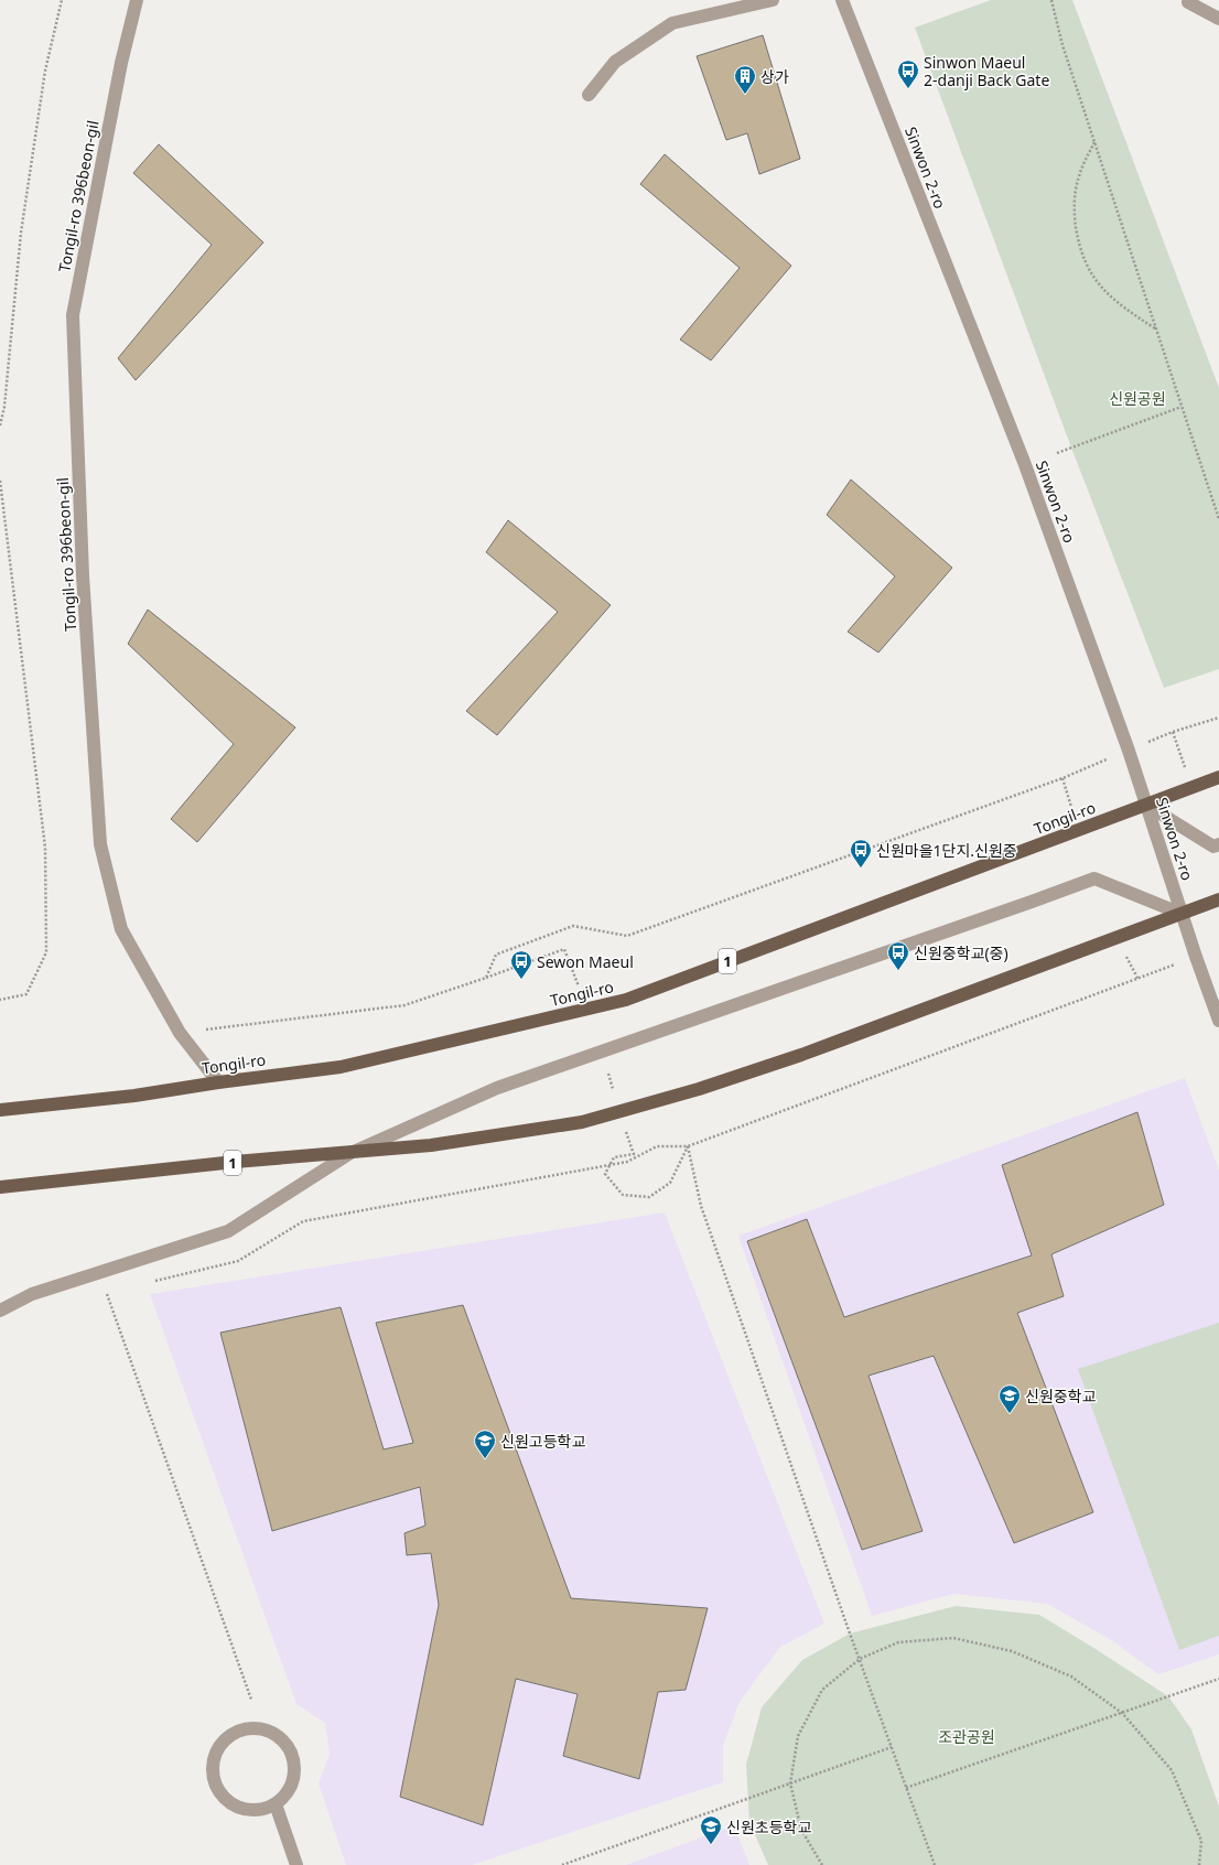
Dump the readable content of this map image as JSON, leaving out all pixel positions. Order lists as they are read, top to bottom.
{
  "streets": {
    "main road": ["Tongil-ro", "1"],
    "street": ["Sinwon 2-ro", "Tongil-ro 396beon-gil"]
  },
  "crossings": [
    ["Sinwon 2-ro", "Tongil-ro"],
    ["Sinwon 2-ro", "1"],
    ["Tongil-ro 396beon-gil", "Tongil-ro"]
  ],
  "parks": ["신원공원", "조관공원"],
  "places": {
    "bus stop": [
      "Sinwon Maeul 2-danji Back Gate",
      "신원마을1단지.신원중",
      "신원중학교(중)",
      "Sewon Maeul"
    ],
    "building": ["상가"],
    "school or university": ["신원중학교", "신원고등학교", "신원초등학교"]
  }
}
